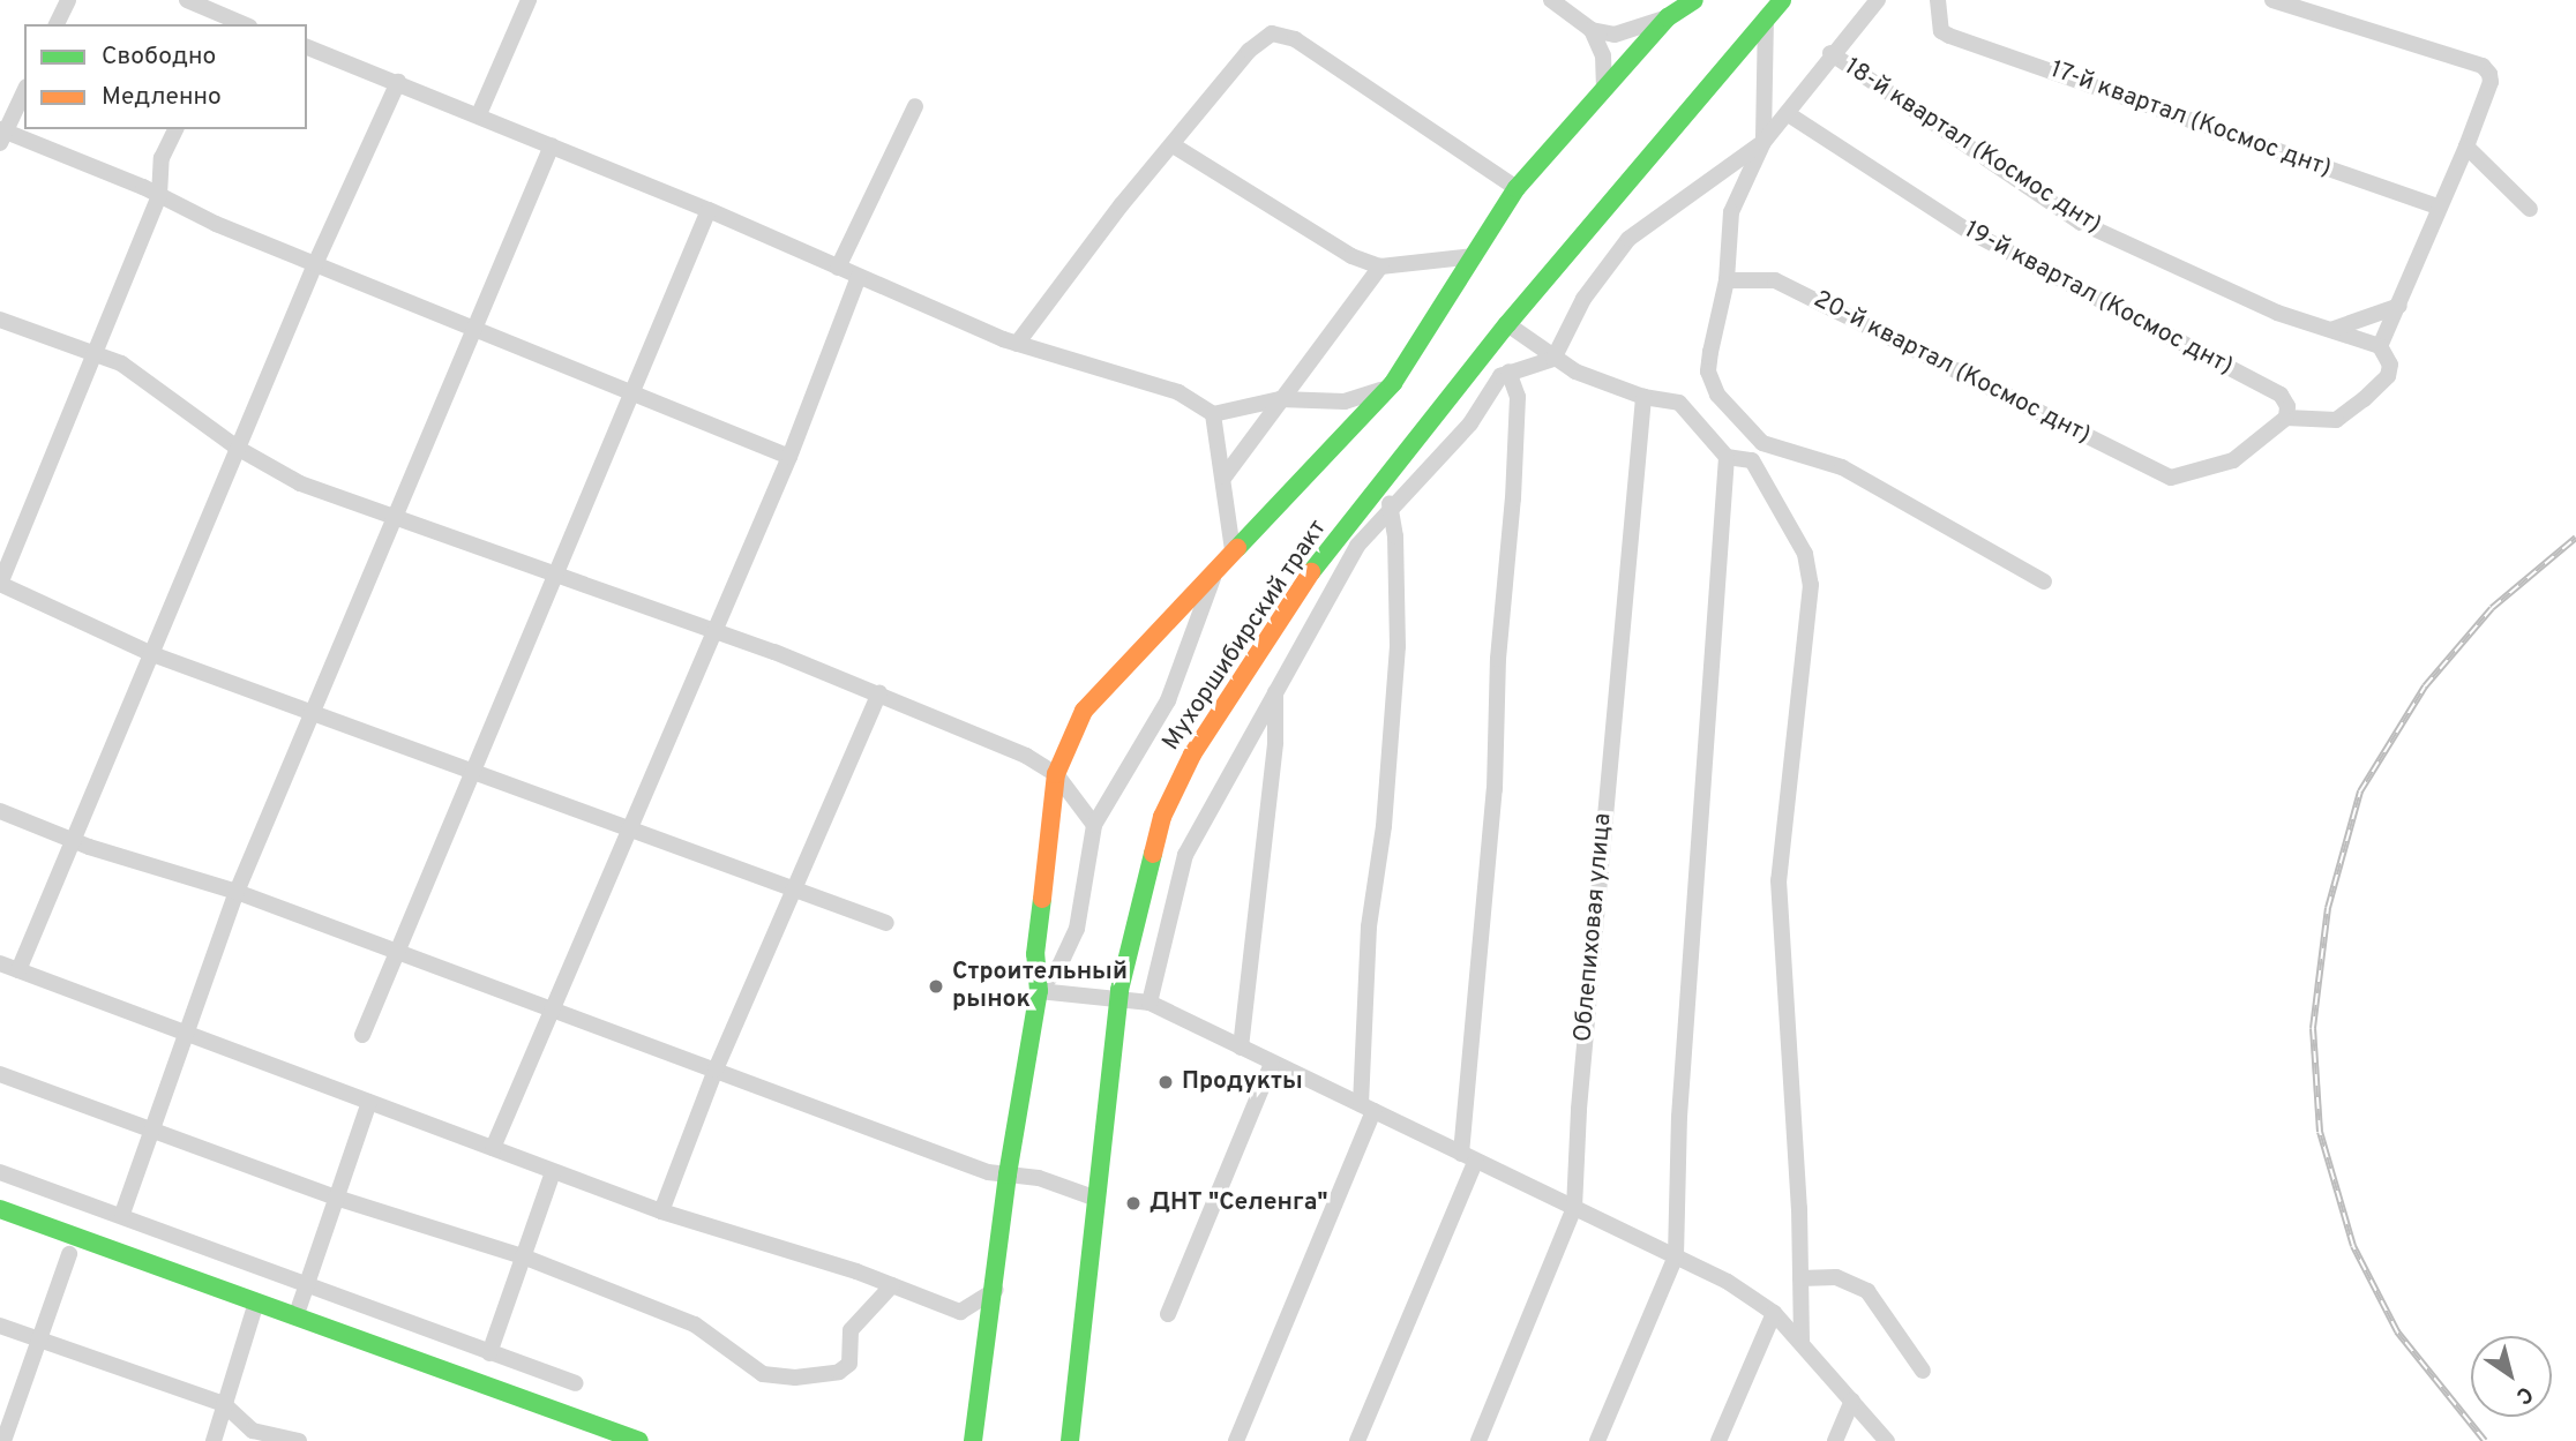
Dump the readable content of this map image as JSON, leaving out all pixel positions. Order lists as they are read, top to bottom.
{
  "streets": {
    "street": [
      "17-й квартал (Космос днт)",
      "18-й квартал (Космос днт)",
      "19-й квартал (Космос днт)",
      "20-й квартал (Космос днт)",
      "Мухоршибирский тракт",
      "Облепиховая улица"
    ]
  },
  "crossings": [
    ["19-й квартал (Космос днт)", "20-й квартал (Космос днт)"]
  ],
  "places": ["Строительный рынок", "Продукты", "ДНТ \"Селенга\""],
  "legend": ["Свободно", "Медленно"],
  "north": "bottom right"
}
